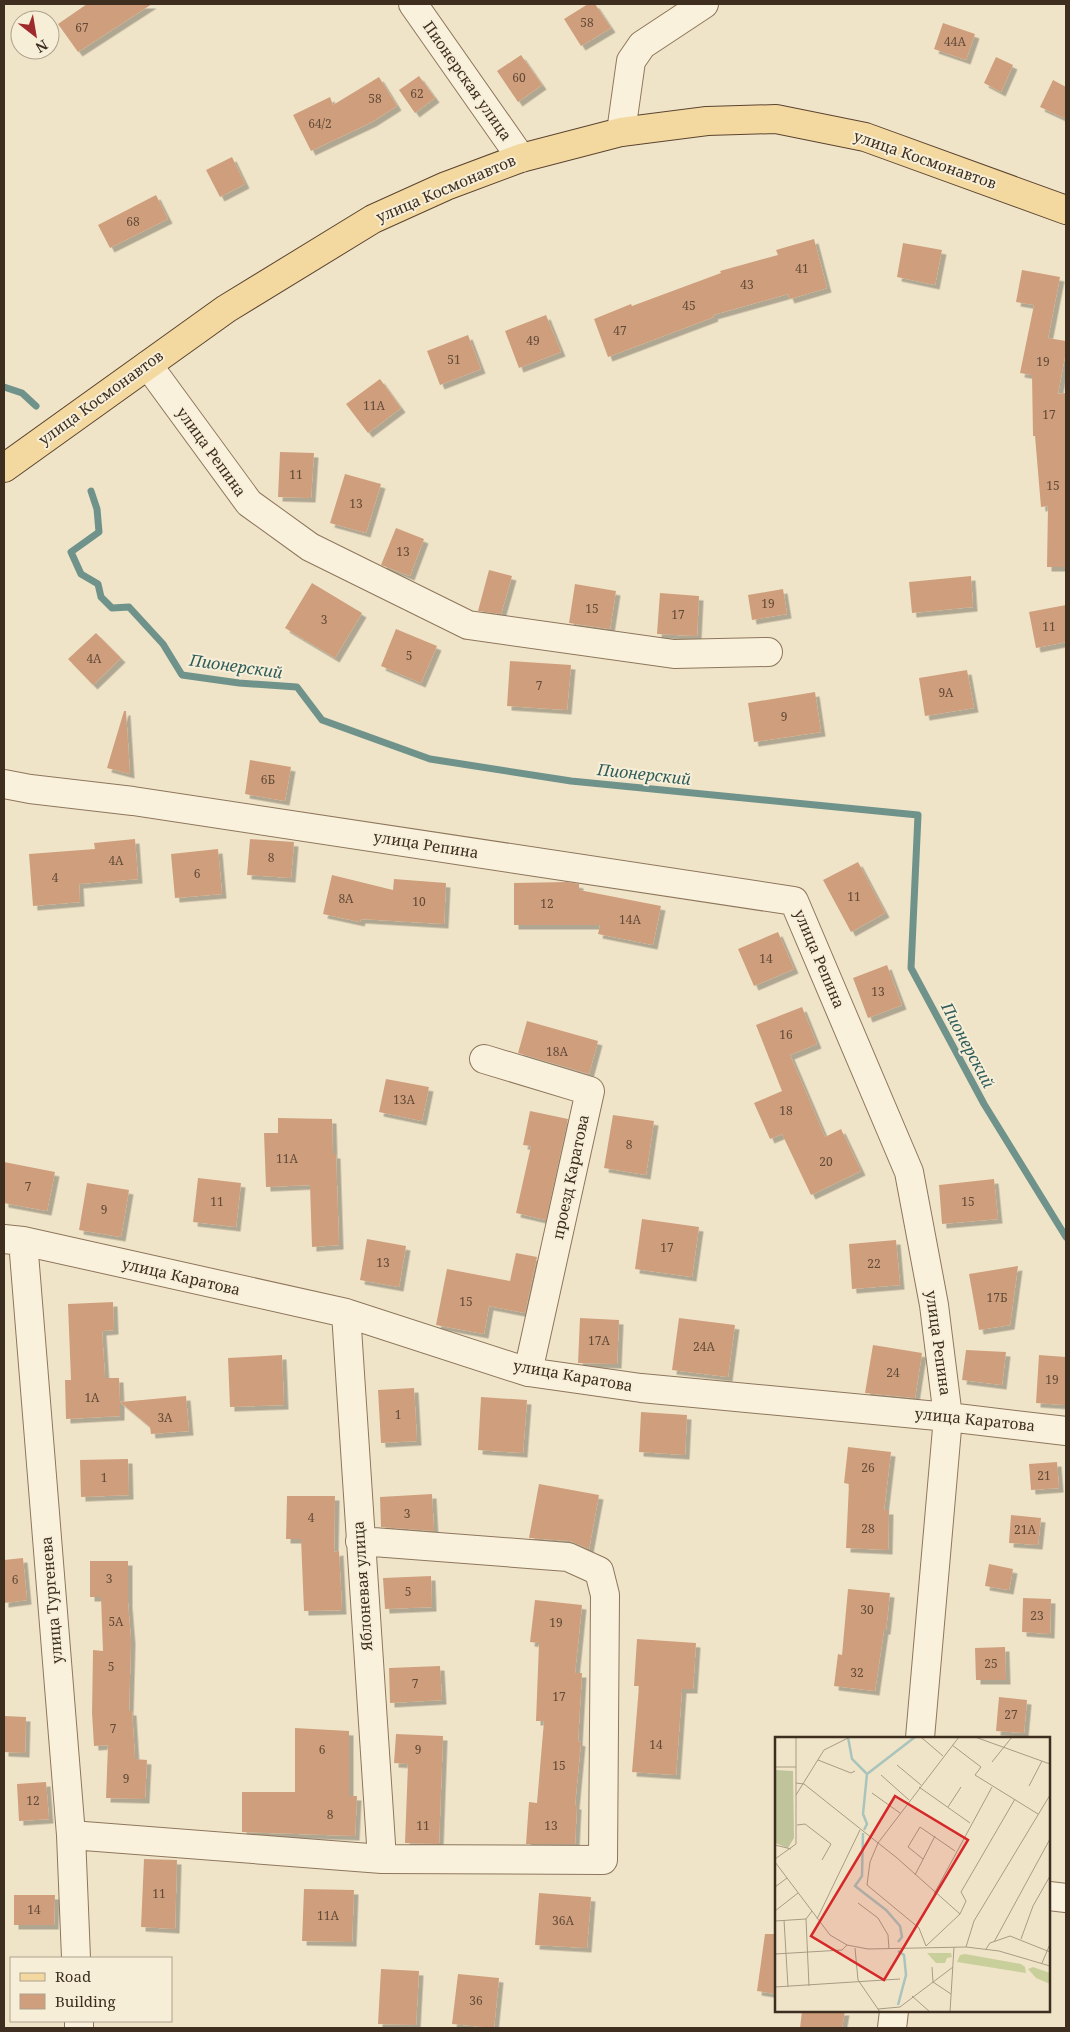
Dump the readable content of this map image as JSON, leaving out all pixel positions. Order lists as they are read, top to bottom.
{
  "streets": {
    "main road": ["улица Космонавтов"],
    "street": [
      "Пионерская улица",
      "улица Репина",
      "проезд Каратова",
      "улица Каратова",
      "Яблоневая улица",
      "улица Тургенева"
    ]
  },
  "crossings": [
    ["Пионерская улица", "улица Космонавтов"],
    ["улица Космонавтов", "улица Репина"],
    ["улица Репина", "улица Каратова"],
    ["проезд Каратова", "улица Каратова"],
    ["улица Каратова", "Яблоневая улица"],
    ["улица Каратова", "улица Тургенева"]
  ],
  "water": ["Пионерский"],
  "house_numbers": [
    "58",
    "67",
    "44А",
    "60",
    "62",
    "58",
    "64/2",
    "68",
    "41",
    "43",
    "45",
    "47",
    "49",
    "51",
    "19",
    "11А",
    "17",
    "11",
    "15",
    "13",
    "13",
    "19",
    "15",
    "17",
    "3",
    "11",
    "5",
    "4А",
    "7",
    "9А",
    "9",
    "6Б",
    "8",
    "4А",
    "6",
    "4",
    "11",
    "8А",
    "10",
    "12",
    "14А",
    "14",
    "13",
    "16",
    "18А",
    "13А",
    "18",
    "8",
    "11А",
    "20",
    "7",
    "11",
    "15",
    "9",
    "17",
    "13",
    "22",
    "17Б",
    "15",
    "17А",
    "24А",
    "24",
    "19",
    "1А",
    "1",
    "3А",
    "26",
    "21",
    "1",
    "3",
    "4",
    "28",
    "21А",
    "3",
    "6",
    "5",
    "30",
    "23",
    "5А",
    "19",
    "25",
    "5",
    "32",
    "7",
    "17",
    "27",
    "7",
    "14",
    "6",
    "9",
    "15",
    "9",
    "12",
    "8",
    "11",
    "13",
    "11",
    "14",
    "11А",
    "36А",
    "36"
  ],
  "legend": ["Road", "Building"],
  "north": "bottom right"
}
